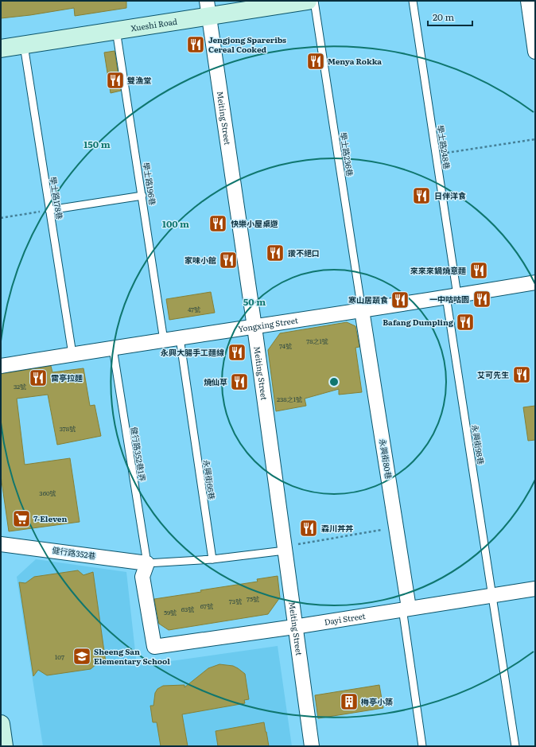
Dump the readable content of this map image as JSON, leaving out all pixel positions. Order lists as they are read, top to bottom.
{
  "streets": {
    "street": [
      "Xueshi Road",
      "Meiting Street",
      "Yongxing Street",
      "永興街80巷",
      "健行路352巷",
      "Dayi Street"
    ],
    "lane": [
      "學士路248巷",
      "學士路236巷",
      "學士路196巷",
      "學士路178巷",
      "永興街98巷",
      "健行路352巷1弄",
      "永興街66巷"
    ]
  },
  "crossings": [
    ["Xueshi Road", "Meiting Street"],
    ["Xueshi Road", "學士路196巷"],
    ["Xueshi Road", "學士路178巷"],
    ["Meiting Street", "Yongxing Street"],
    ["Meiting Street", "Dayi Street"],
    ["學士路248巷", "Yongxing Street"],
    ["學士路248巷", "永興街98巷"],
    ["學士路236巷", "Yongxing Street"],
    ["學士路236巷", "永興街80巷"],
    ["學士路196巷", "Yongxing Street"],
    ["學士路178巷", "Yongxing Street"],
    ["Yongxing Street", "永興街98巷"],
    ["Yongxing Street", "健行路352巷1弄"],
    ["Yongxing Street", "永興街80巷"],
    ["Yongxing Street", "永興街66巷"],
    ["永興街98巷", "Dayi Street"],
    ["健行路352巷1弄", "健行路352巷"],
    ["健行路352巷1弄", "Dayi Street"],
    ["永興街80巷", "Dayi Street"],
    ["健行路352巷", "Dayi Street"]
  ],
  "places": {
    "restaurant": [
      "Jengjong Spareribs Cereal Cooked",
      "Menya Rokka",
      "雙漁堂",
      "日伴洋食",
      "快樂小屋桌遊",
      "讚不絕口",
      "家味小館",
      "來來來鍋燒意麵",
      "一中咕咕園",
      "寒山居蔬食",
      "Bafang Dumpling",
      "永興大腸手工麵線",
      "艾可先生",
      "雷亭拉麵",
      "燒仙草",
      "森川丼丼"
    ],
    "supermarket": ["7-Eleven"],
    "school or university": ["Sheeng San Elementary School"],
    "building": ["梅亭小築"]
  },
  "house_numbers": [
    "47號",
    "78之1號",
    "74號",
    "32號",
    "238之1號",
    "378號",
    "360號",
    "75號",
    "73號",
    "67號",
    "63號",
    "59號",
    "107"
  ],
  "scale_bar": "20 m",
  "rings": ["150 m", "100 m", "50 m"]
}
